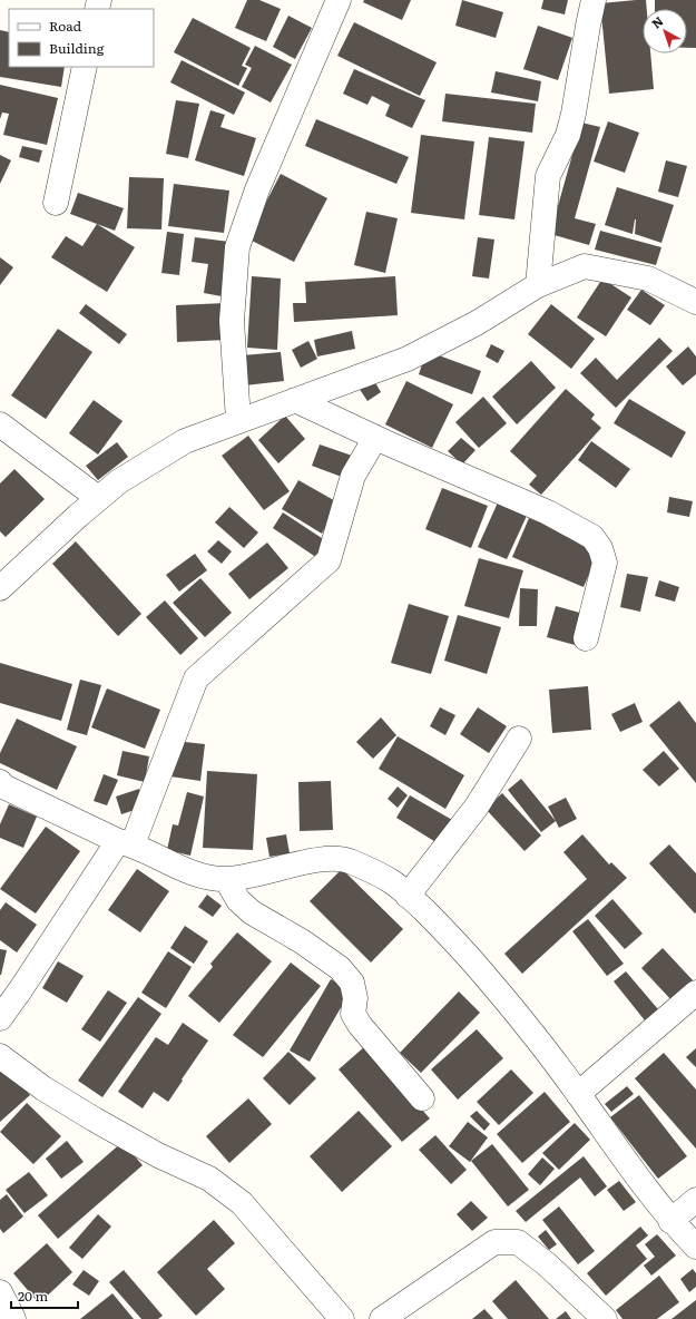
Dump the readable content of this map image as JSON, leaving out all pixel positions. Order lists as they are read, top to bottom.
{
  "legend": ["Road", "Building"],
  "scale_bar": "20 m",
  "north": "top left"
}
